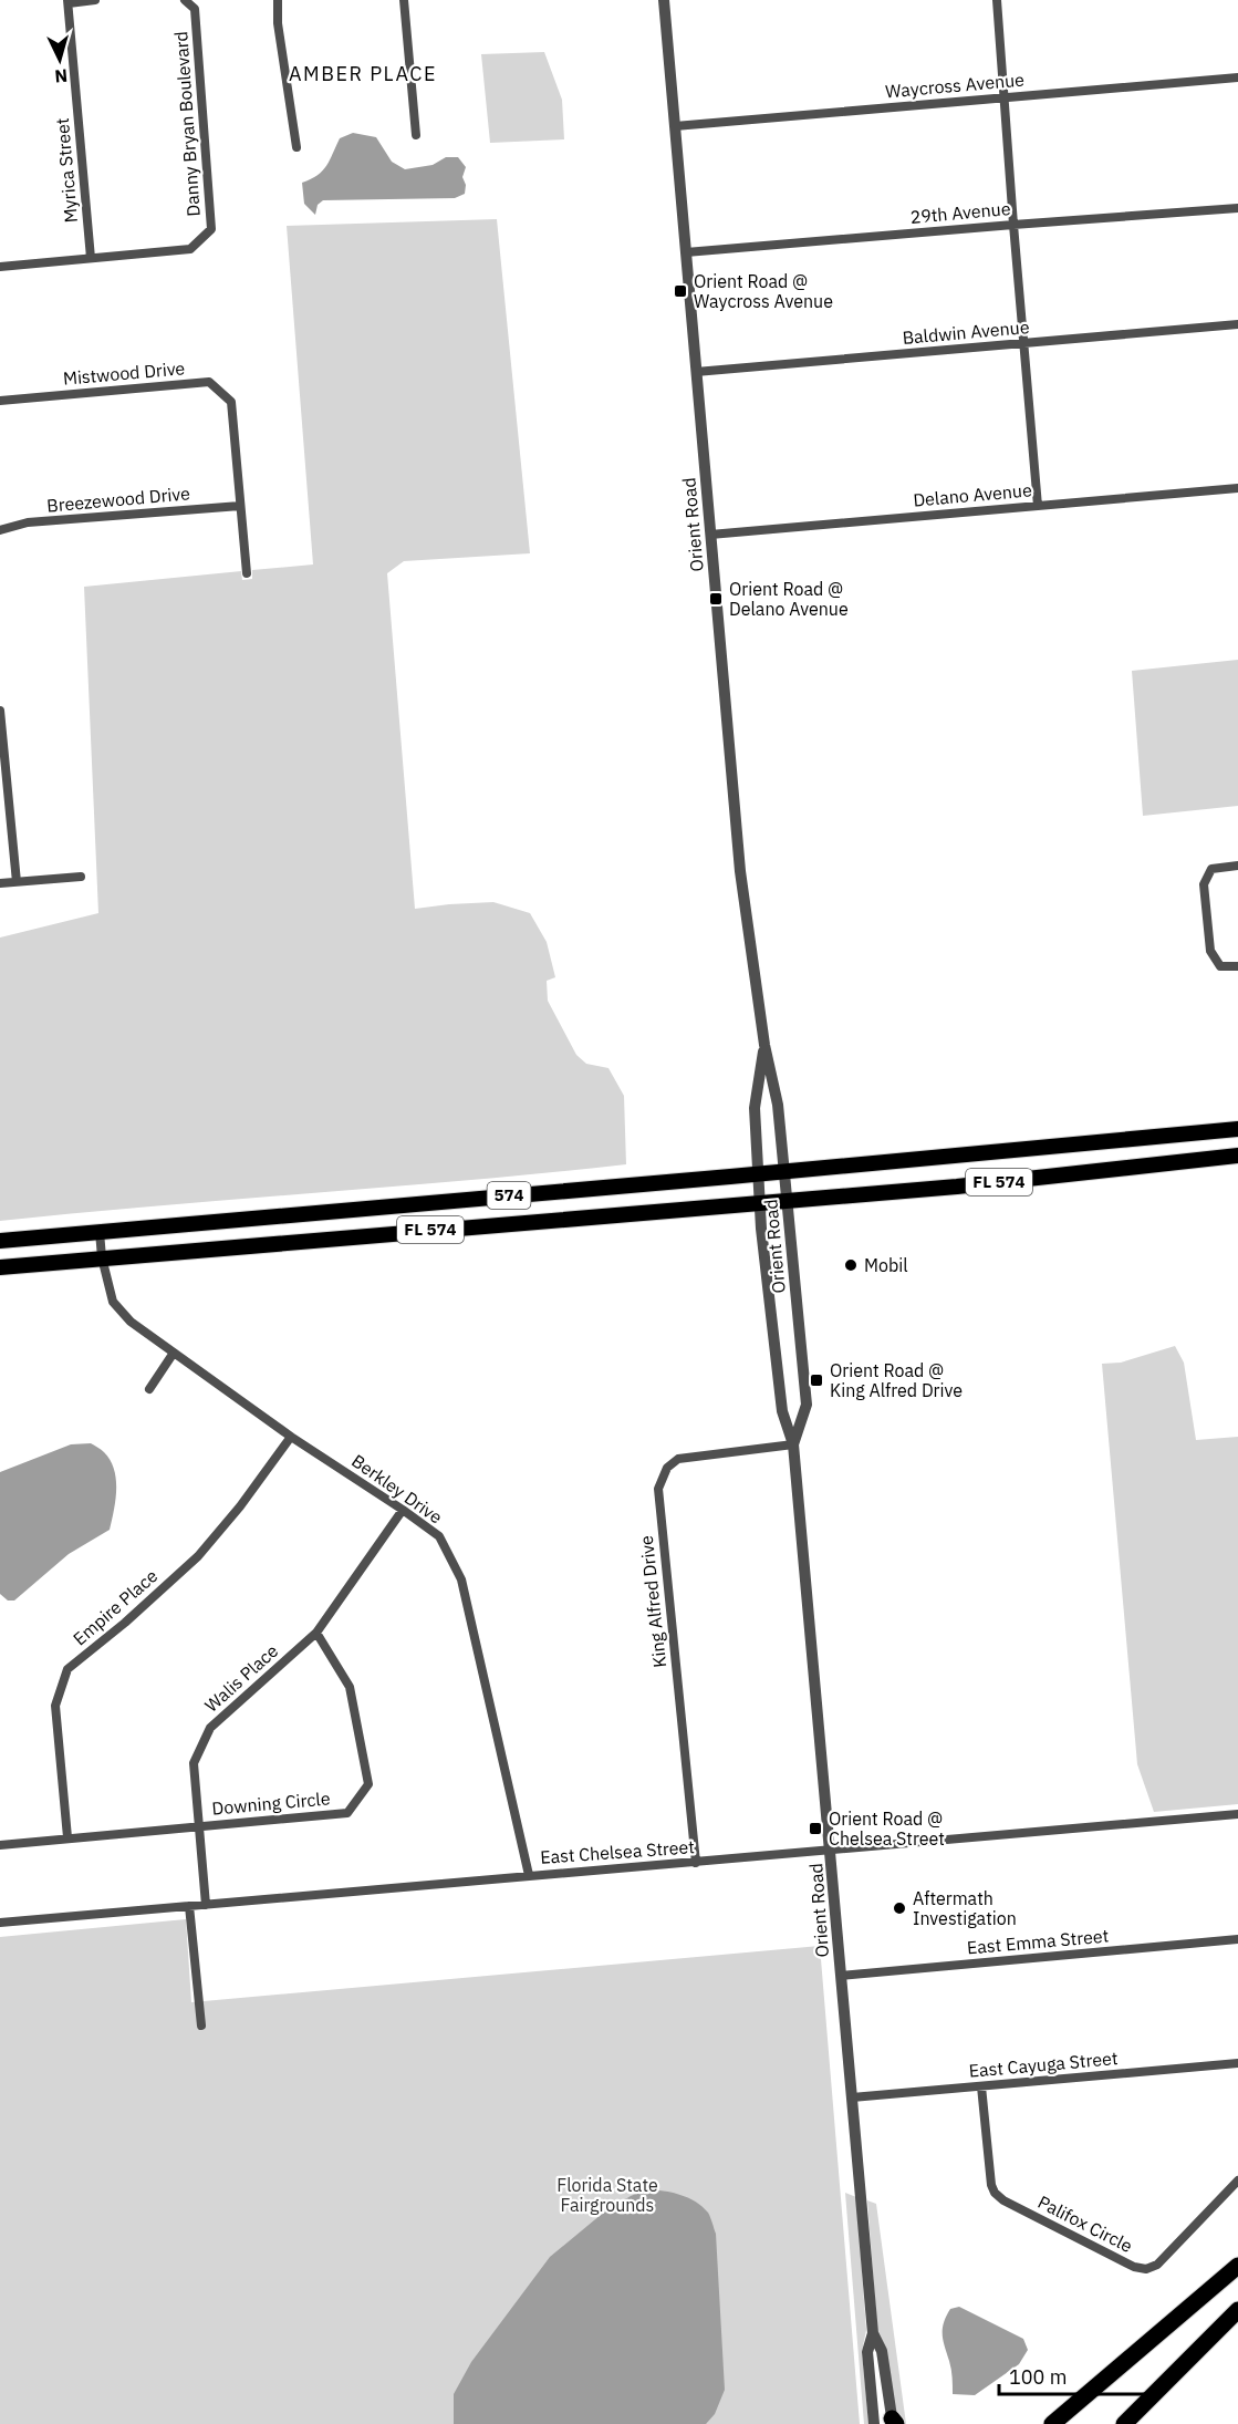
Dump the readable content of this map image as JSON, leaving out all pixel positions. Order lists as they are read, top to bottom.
{
  "streets": {
    "main road": ["FL 574", "574"],
    "street": [
      "Waycross Avenue",
      "Danny Bryan Boulevard",
      "Myrica Street",
      "29th Avenue",
      "Baldwin Avenue",
      "Mistwood Drive",
      "Delano Avenue",
      "Breezewood Drive",
      "Orient Road",
      "Berkley Drive",
      "King Alfred Drive",
      "Empire Place",
      "Walis Place",
      "Downing Circle",
      "East Chelsea Street",
      "East Emma Street",
      "East Cayuga Street",
      "Palifox Circle"
    ]
  },
  "crossings": [
    ["Waycross Avenue", "Orient Road"],
    ["Danny Bryan Boulevard", "Myrica Street"],
    ["29th Avenue", "Orient Road"],
    ["Baldwin Avenue", "Orient Road"],
    ["Mistwood Drive", "Breezewood Drive"],
    ["Delano Avenue", "Orient Road"],
    ["Orient Road", "FL 574"],
    ["Orient Road", "574"],
    ["Orient Road", "King Alfred Drive"],
    ["Orient Road", "East Chelsea Street"],
    ["Orient Road", "East Emma Street"],
    ["Orient Road", "East Cayuga Street"],
    ["FL 574", "Berkley Drive"],
    ["574", "Berkley Drive"],
    ["Berkley Drive", "Empire Place"],
    ["Berkley Drive", "Walis Place"],
    ["Berkley Drive", "East Chelsea Street"],
    ["King Alfred Drive", "East Chelsea Street"],
    ["Empire Place", "Downing Circle"],
    ["Walis Place", "Downing Circle"],
    ["Walis Place", "East Chelsea Street"],
    ["East Cayuga Street", "Palifox Circle"]
  ],
  "districts": ["AMBER PLACE"],
  "parks": ["Florida State Fairgrounds"],
  "places": {
    "transit": [
      "Orient Road @ Waycross Avenue",
      "Orient Road @ Delano Avenue",
      "Orient Road @ King Alfred Drive",
      "Orient Road @ Chelsea Street"
    ],
    "other": ["Mobil", "Aftermath Investigation"]
  },
  "scale_bar": "100 m",
  "north": "bottom"
}
